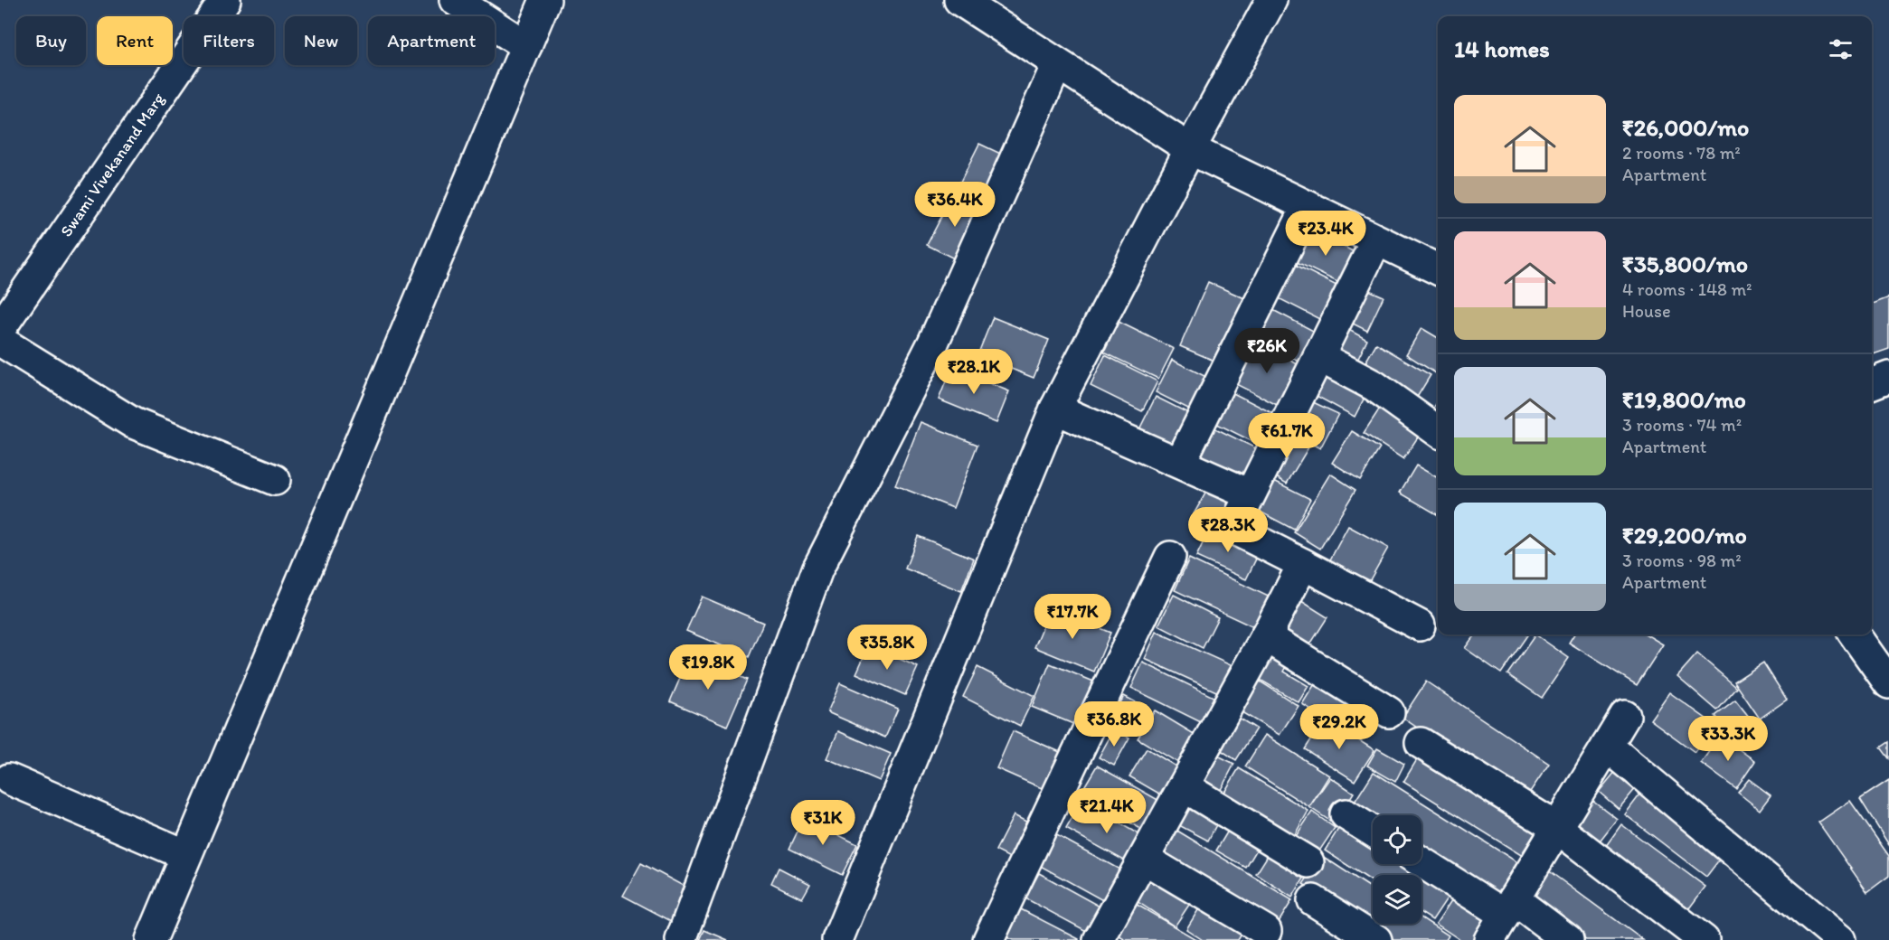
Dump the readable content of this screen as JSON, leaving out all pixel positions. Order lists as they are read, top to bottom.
{
  "streets": {
    "street": ["Swami Vivekanand Marg"]
  },
  "page": {
    "chip": [
      "Buy",
      "Rent",
      "Filters",
      "New",
      "Apartment"
    ],
    "heading": "14 homes",
    "list": [
      {
        "name": "₹26,000/mo",
        "note": "2 rooms · 78 m² · Apartment"
      },
      {
        "name": "₹35,800/mo",
        "note": "4 rooms · 148 m² · House"
      },
      {
        "name": "₹19,800/mo",
        "note": "3 rooms · 74 m² · Apartment"
      },
      {
        "name": "₹29,200/mo",
        "note": "3 rooms · 98 m² · Apartment"
      }
    ],
    "price": [
      "₹36.4K",
      "₹23.4K",
      "₹26K",
      "₹28.1K",
      "₹61.7K",
      "₹28.3K",
      "₹17.7K",
      "₹35.8K",
      "₹19.8K",
      "₹36.8K",
      "₹29.2K",
      "₹33.3K",
      "₹21.4K",
      "₹31K"
    ]
  }
}
